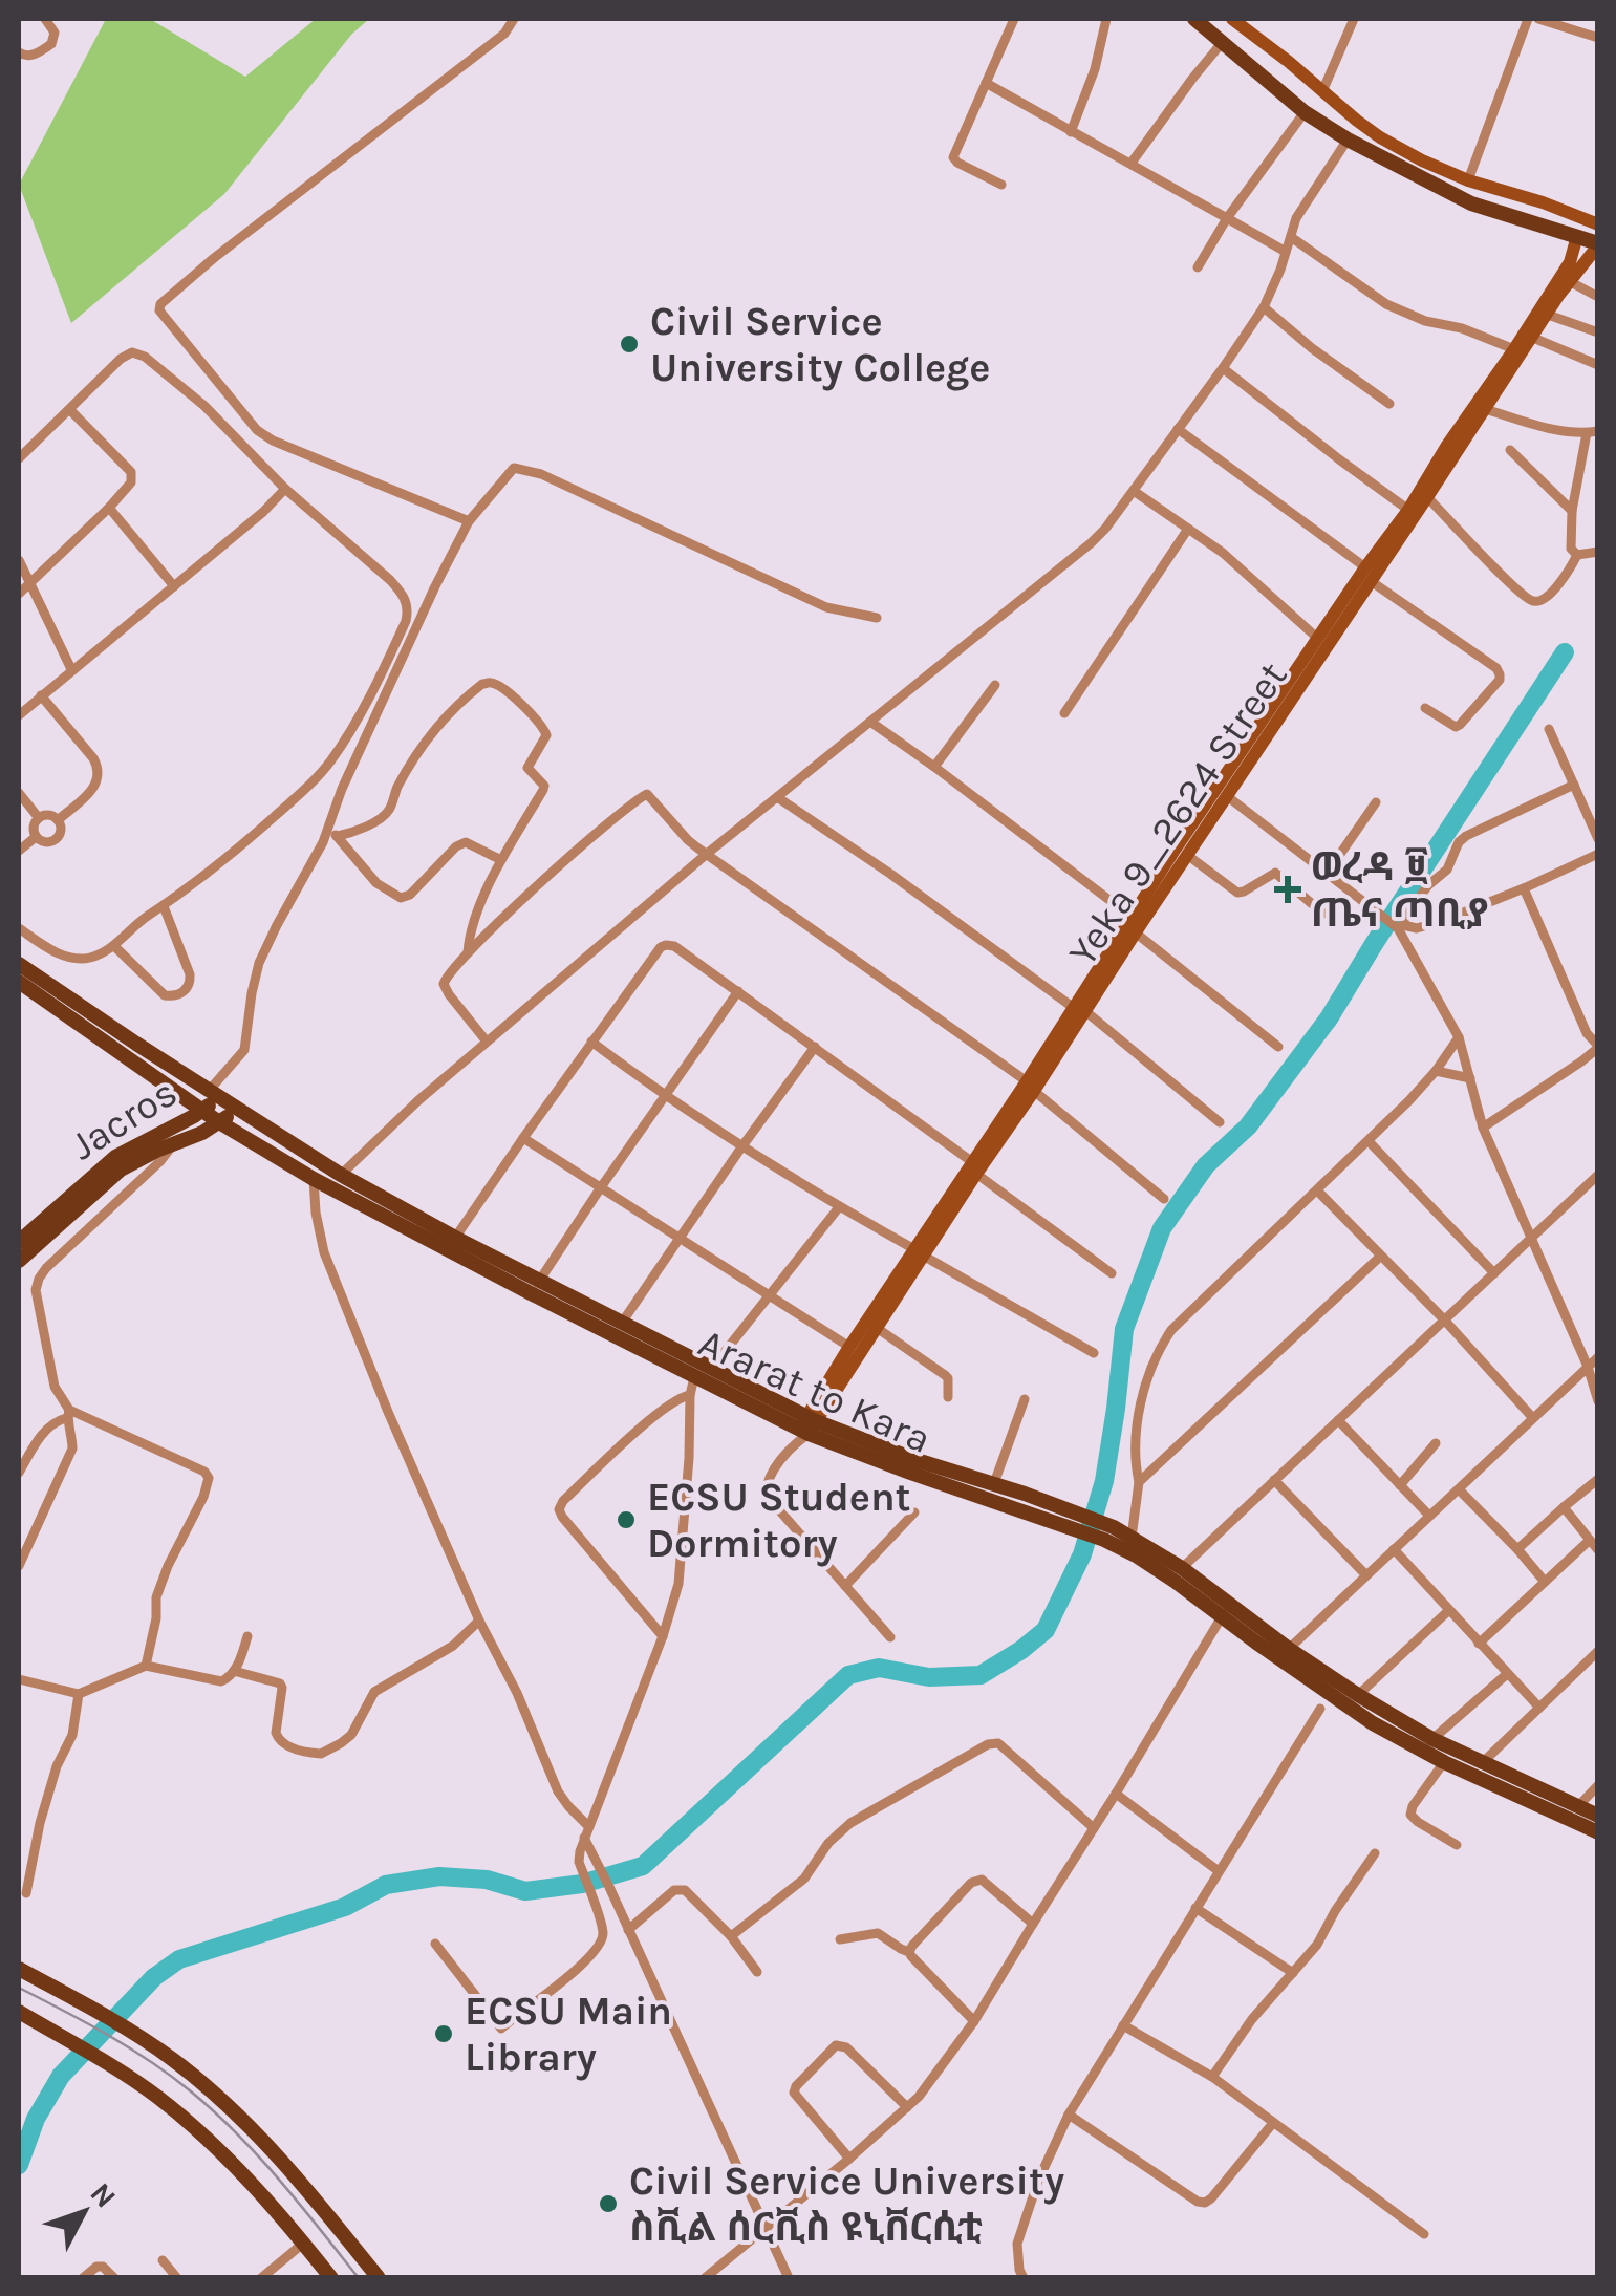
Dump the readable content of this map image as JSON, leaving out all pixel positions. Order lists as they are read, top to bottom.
{
  "streets": {
    "main road": ["Yeka 9_2624 Street", "Jacros", "Ararat to Kara"]
  },
  "crossings": [
    ["Yeka 9_2624 Street", "Ararat to Kara"],
    ["Jacros", "Ararat to Kara"]
  ],
  "places": {
    "other": [
      "Civil Service University College",
      "ECSU Student Dormitory",
      "ECSU Main Library",
      "Civil Service University ስቪል ሰርቪስ ዩኒቨርሲቲ"
    ],
    "health": ["ወረዳ ፱ ጤና ጣቢያ"]
  },
  "north": "top right"
}
